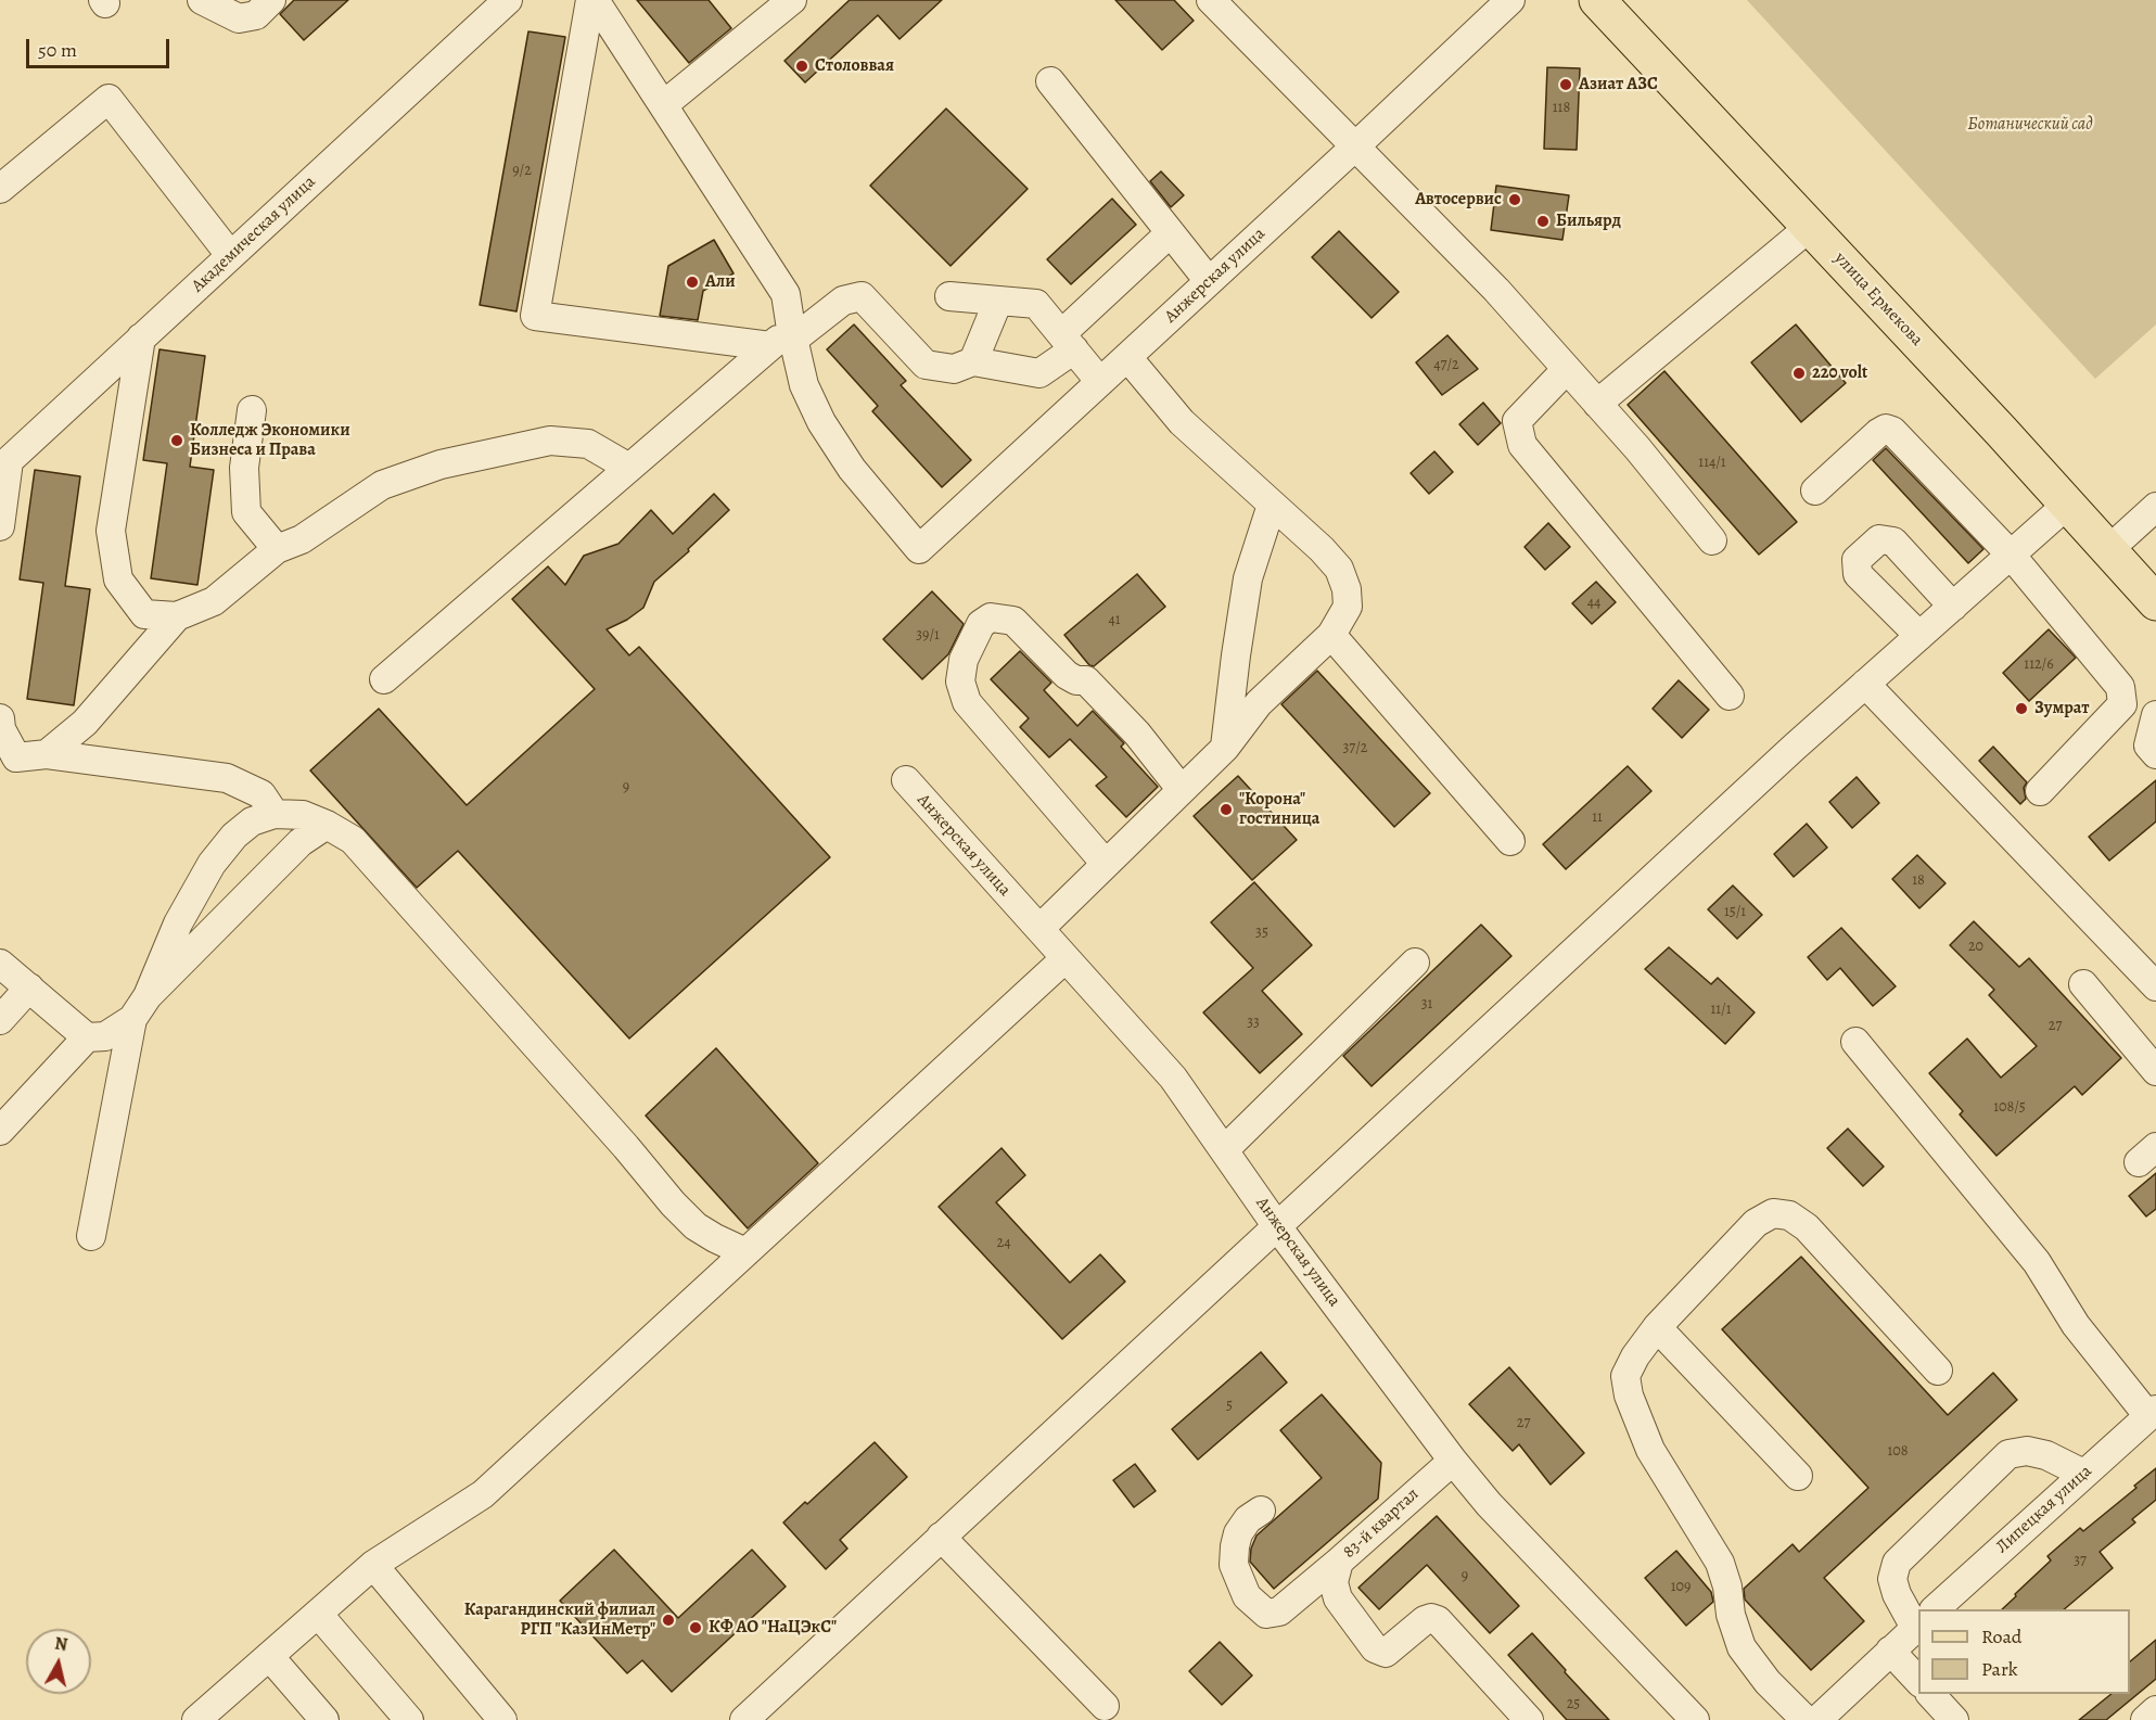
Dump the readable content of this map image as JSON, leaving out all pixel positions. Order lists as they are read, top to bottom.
{
  "streets": {
    "main road": ["улица Ермекова"],
    "street": [
      "Академическая улица",
      "Анжерская улица",
      "Липецкая улица",
      "83-й квартал"
    ]
  },
  "crossings": [
    ["Анжерская улица", "83-й квартал"]
  ],
  "parks": ["Ботанический сад"],
  "places": [
    "Столоввая",
    "Азиат АЗС",
    "Автосервис",
    "Бильярд",
    "Али",
    "220 volt",
    "Колледж Экономики Бизнеса и Права",
    "Зумрат",
    "\"Корона\" гостиница",
    "Карагандинский филиал РГП \"КазИнМетр\"",
    "КФ АО \"НаЦЭкС\""
  ],
  "house_numbers": [
    "118",
    "9/2",
    "47/2",
    "114/1",
    "44",
    "41",
    "39/1",
    "112/6",
    "37/2",
    "9",
    "11",
    "18",
    "15/1",
    "35",
    "20",
    "31",
    "11/1",
    "33",
    "27",
    "108/5",
    "24",
    "5",
    "27",
    "108",
    "37",
    "9",
    "109",
    "25"
  ],
  "legend": ["Road", "Park"],
  "scale_bar": "50 m",
  "north": "top"
}
